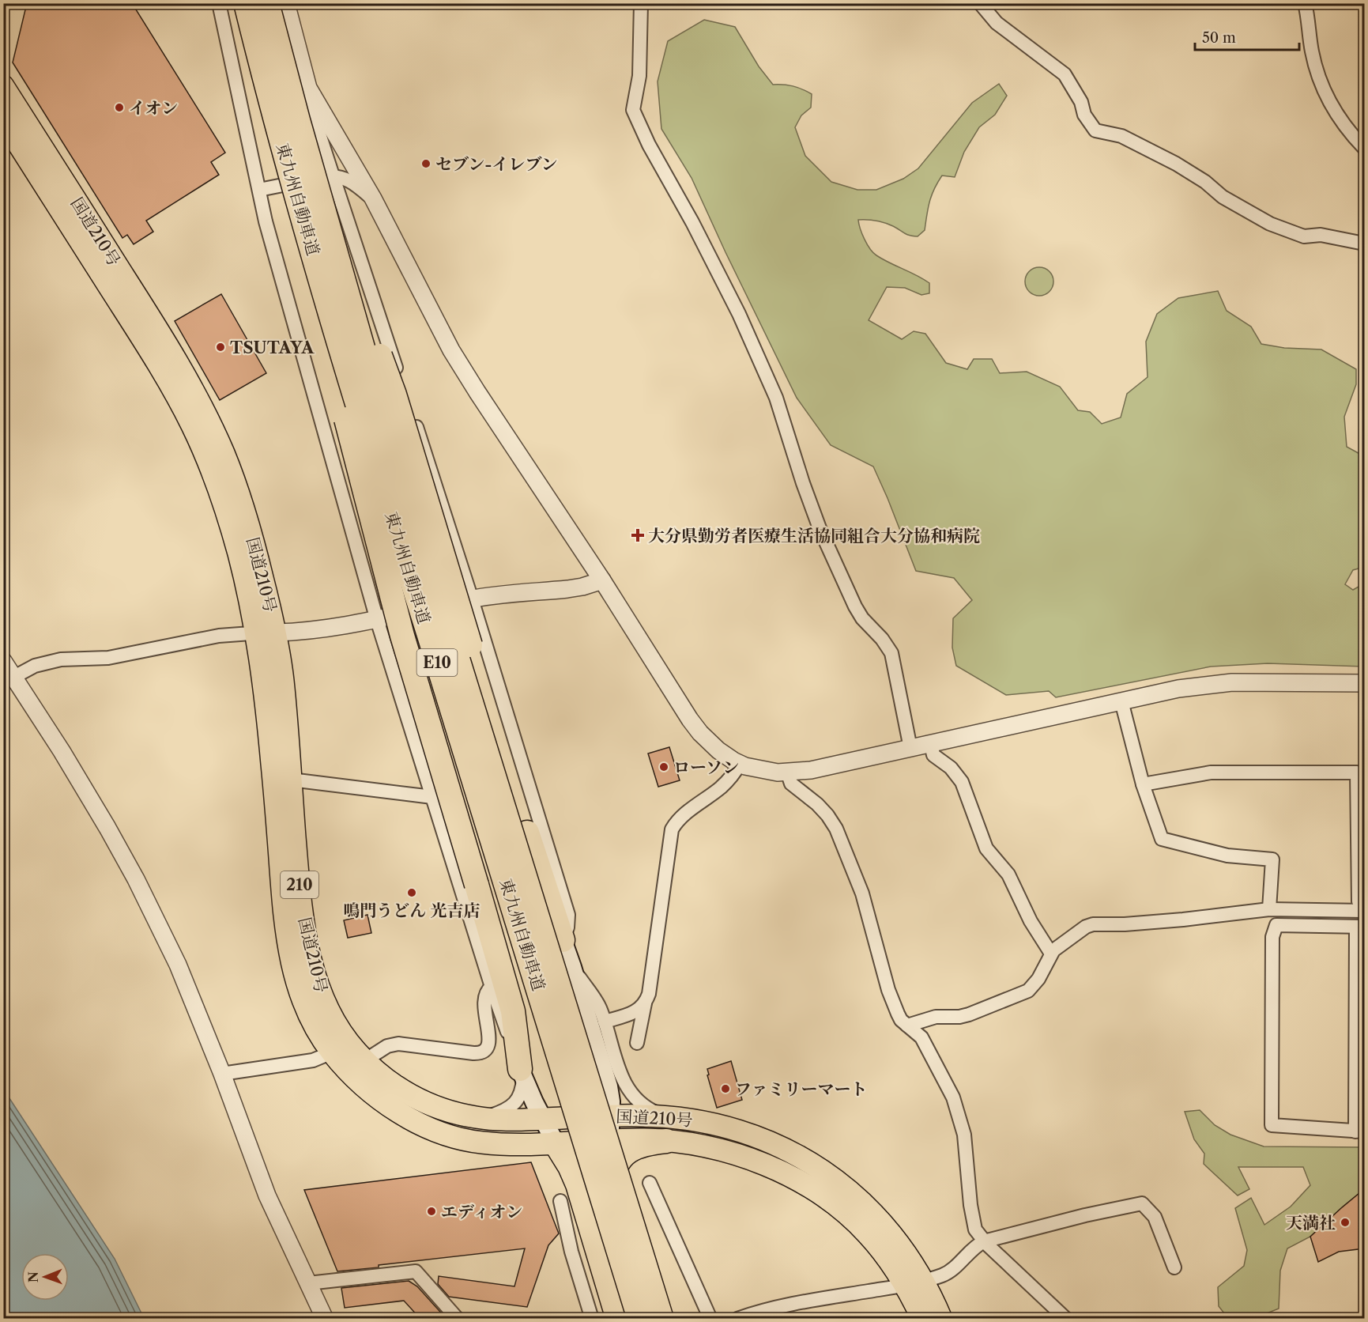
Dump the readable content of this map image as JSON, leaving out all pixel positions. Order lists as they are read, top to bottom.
{
  "streets": {
    "highway": [
      "東九州自動車道",
      "国道210号",
      "E10",
      "210"
    ]
  },
  "places": {
    "other": [
      "イオン",
      "セブン-イレブン",
      "TSUTAYA",
      "ローソン",
      "鳴門うどん 光吉店",
      "ファミリーマート",
      "エディオン",
      "天満社"
    ],
    "health": ["大分県勤労者医療生活協同組合大分協和病院"]
  },
  "scale_bar": "50 m",
  "north": "left"
}
